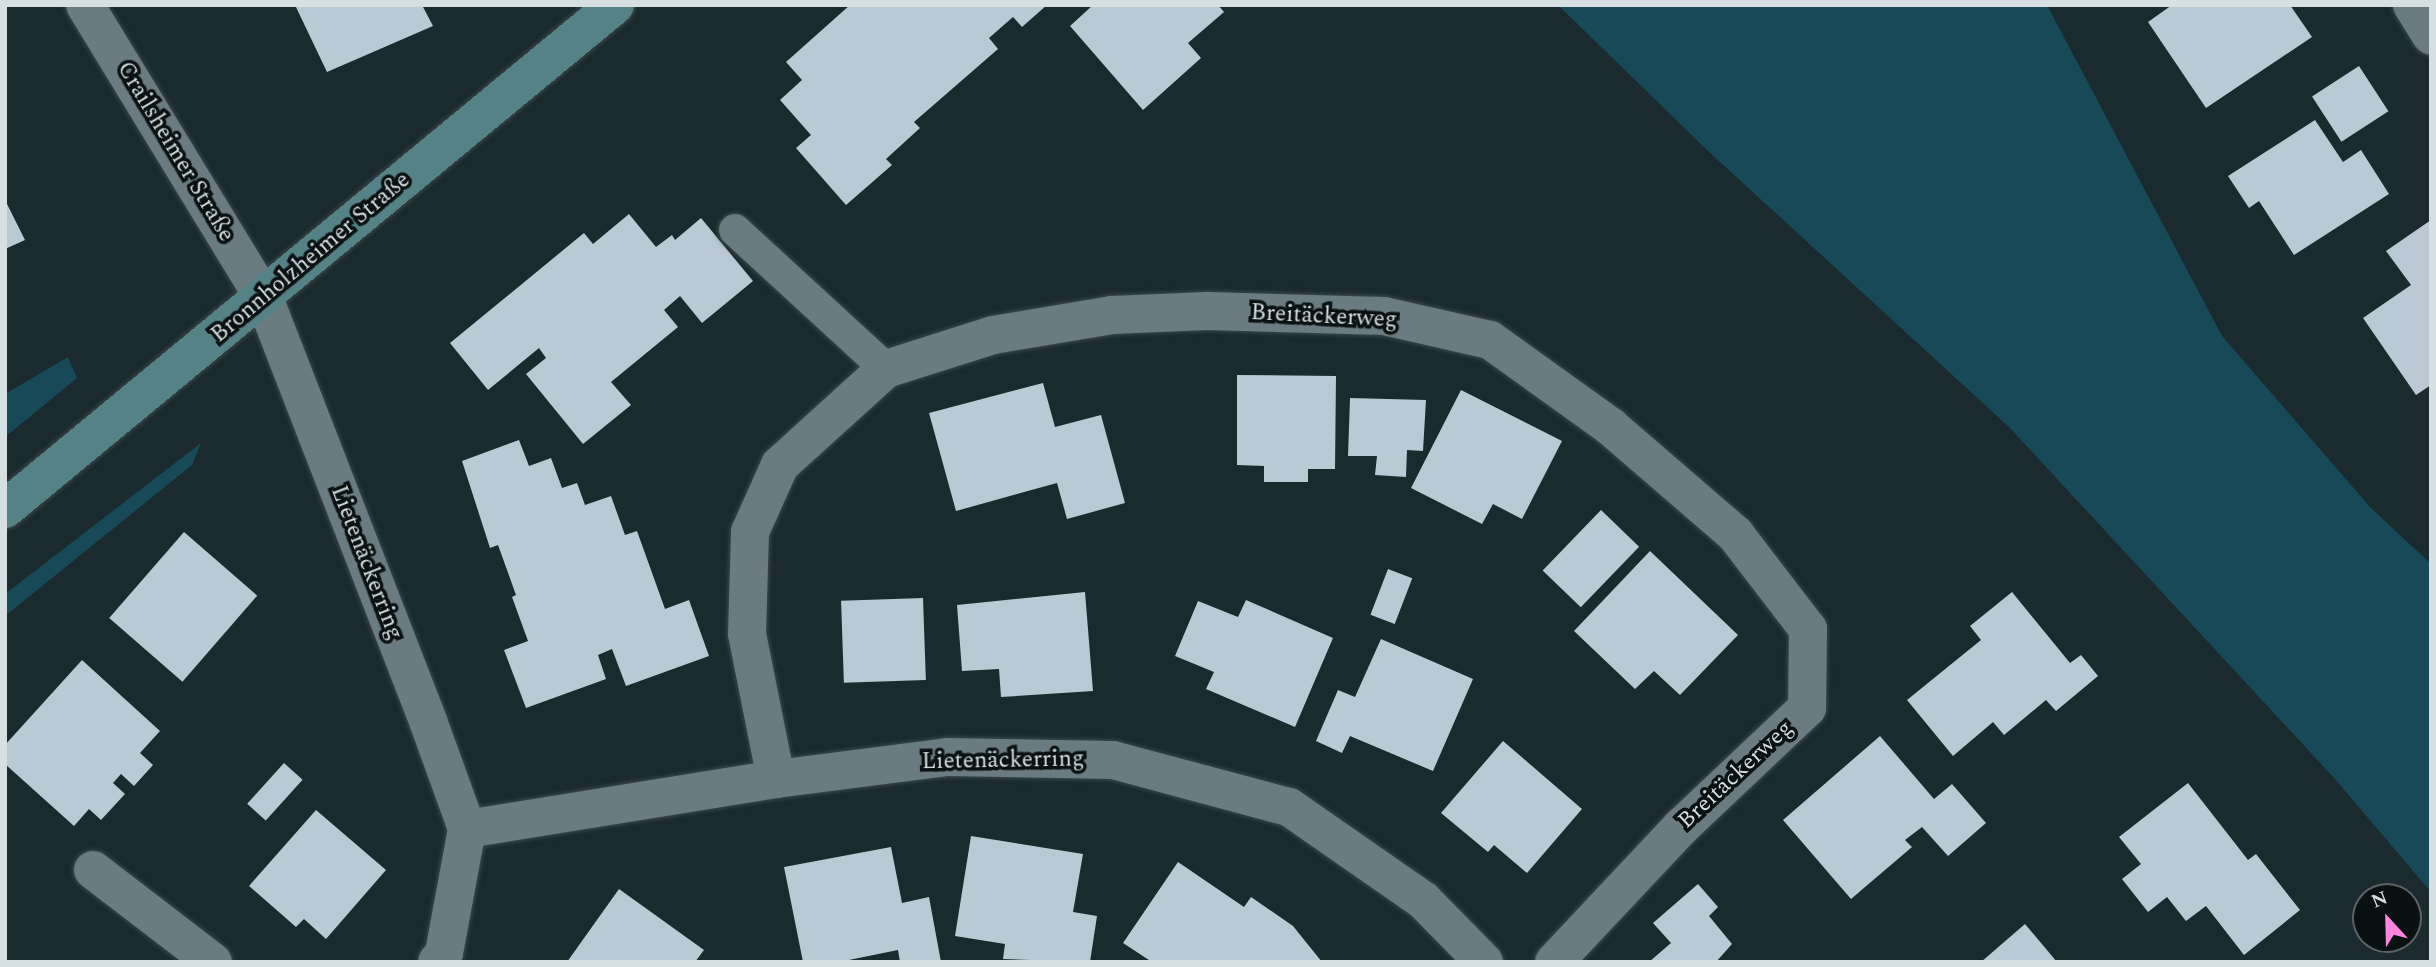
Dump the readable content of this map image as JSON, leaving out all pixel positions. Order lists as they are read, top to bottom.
{
  "streets": {
    "street": [
      "Crailsheimer Straße",
      "Bronnholzheimer Straße",
      "Breitäckerweg",
      "Lietenäckerring"
    ]
  },
  "crossings": [
    ["Crailsheimer Straße", "Bronnholzheimer Straße"],
    ["Crailsheimer Straße", "Lietenäckerring"],
    ["Bronnholzheimer Straße", "Lietenäckerring"],
    ["Breitäckerweg", "Lietenäckerring"]
  ],
  "north": "top"
}
